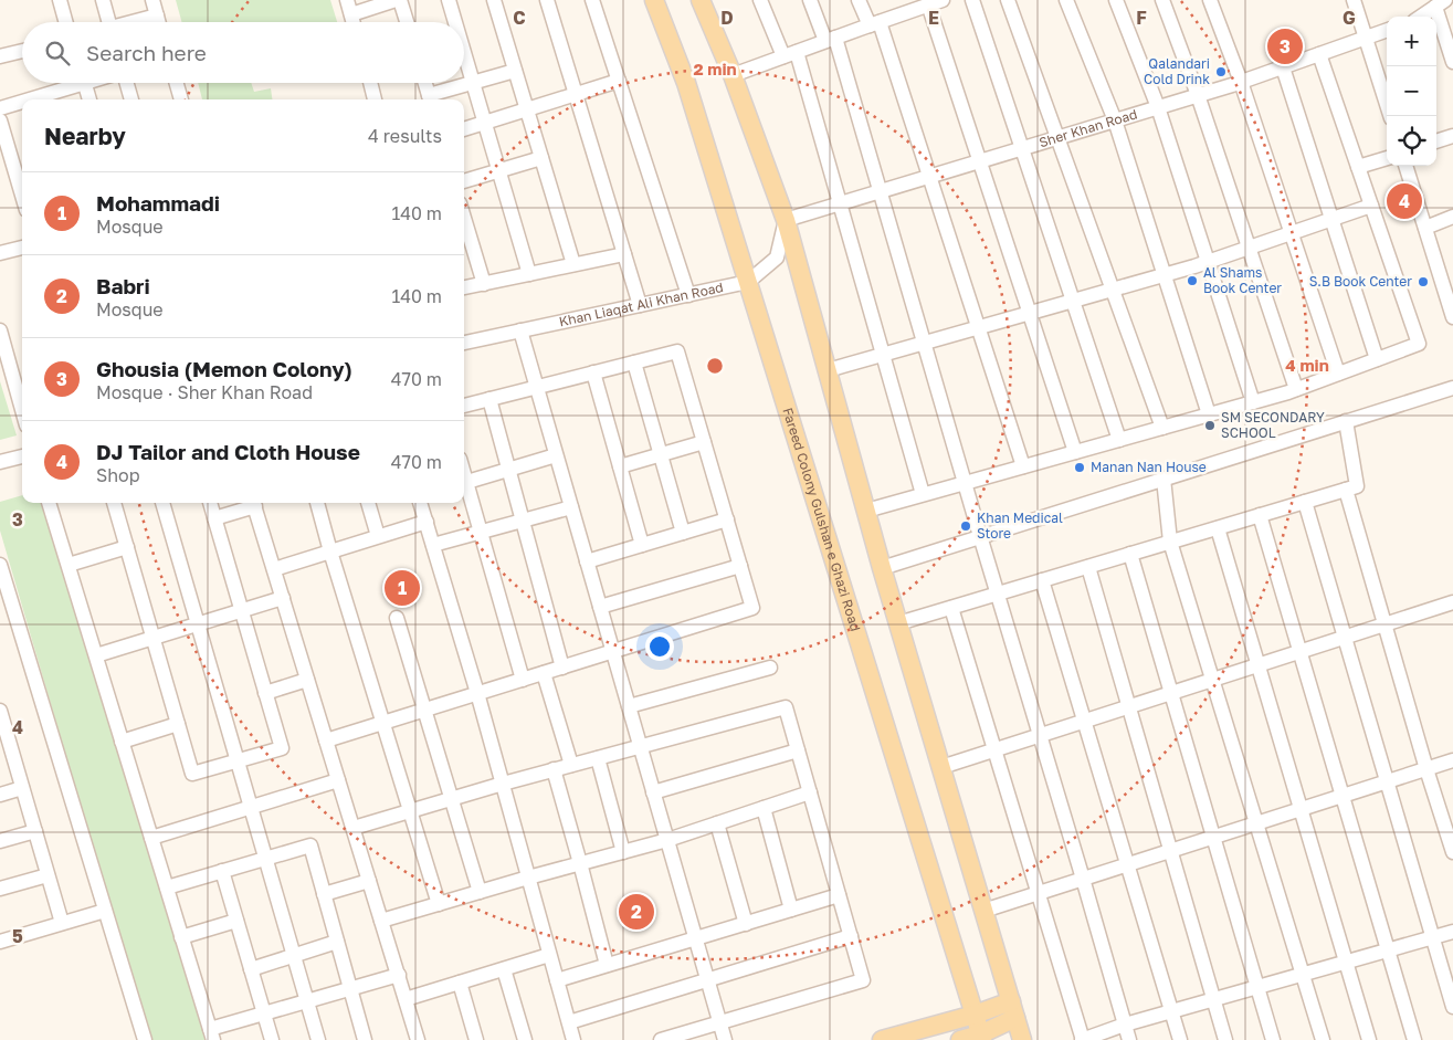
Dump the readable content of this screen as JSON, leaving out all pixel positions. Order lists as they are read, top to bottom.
{
  "streets": {
    "main road": ["Fareed Colony Gulshan e Ghazi Road"],
    "street": ["Sher Khan Road", "Khan Liaqat Ali Khan Road"]
  },
  "crossings": [
    ["Sher Khan Road", "Khan Liaqat Ali Khan Road"],
    ["Khan Liaqat Ali Khan Road", "Fareed Colony Gulshan e Ghazi Road"]
  ],
  "places": [
    "Qalandari Cold Drink",
    "Al Shams Book Center",
    "S.B Book Center",
    "SM SECONDARY SCHOOL",
    "Manan Nan House",
    "Khan Medical Store"
  ],
  "page": {
    "map_buttons": ["+", "−"],
    "search": "Search here",
    "pins": [
      "3",
      "4",
      "1",
      "2"
    ],
    "heading": ["Nearby", "4 results"],
    "list": [
      {
        "mark": "1",
        "name": "Mohammadi",
        "note": "Mosque",
        "value": "140 m"
      },
      {
        "mark": "2",
        "name": "Babri",
        "note": "Mosque",
        "value": "140 m"
      },
      {
        "mark": "3",
        "name": "Ghousia (Memon Colony)",
        "note": "Mosque · Sher Khan Road",
        "value": "470 m"
      },
      {
        "mark": "4",
        "name": "DJ Tailor and Cloth House",
        "note": "Shop",
        "value": "470 m"
      }
    ]
  },
  "grid": {
    "columns": [
      "C",
      "D",
      "E",
      "F",
      "G"
    ],
    "rows": ["3", "4", "5"]
  },
  "rings": ["2 min", "4 min"]
}
